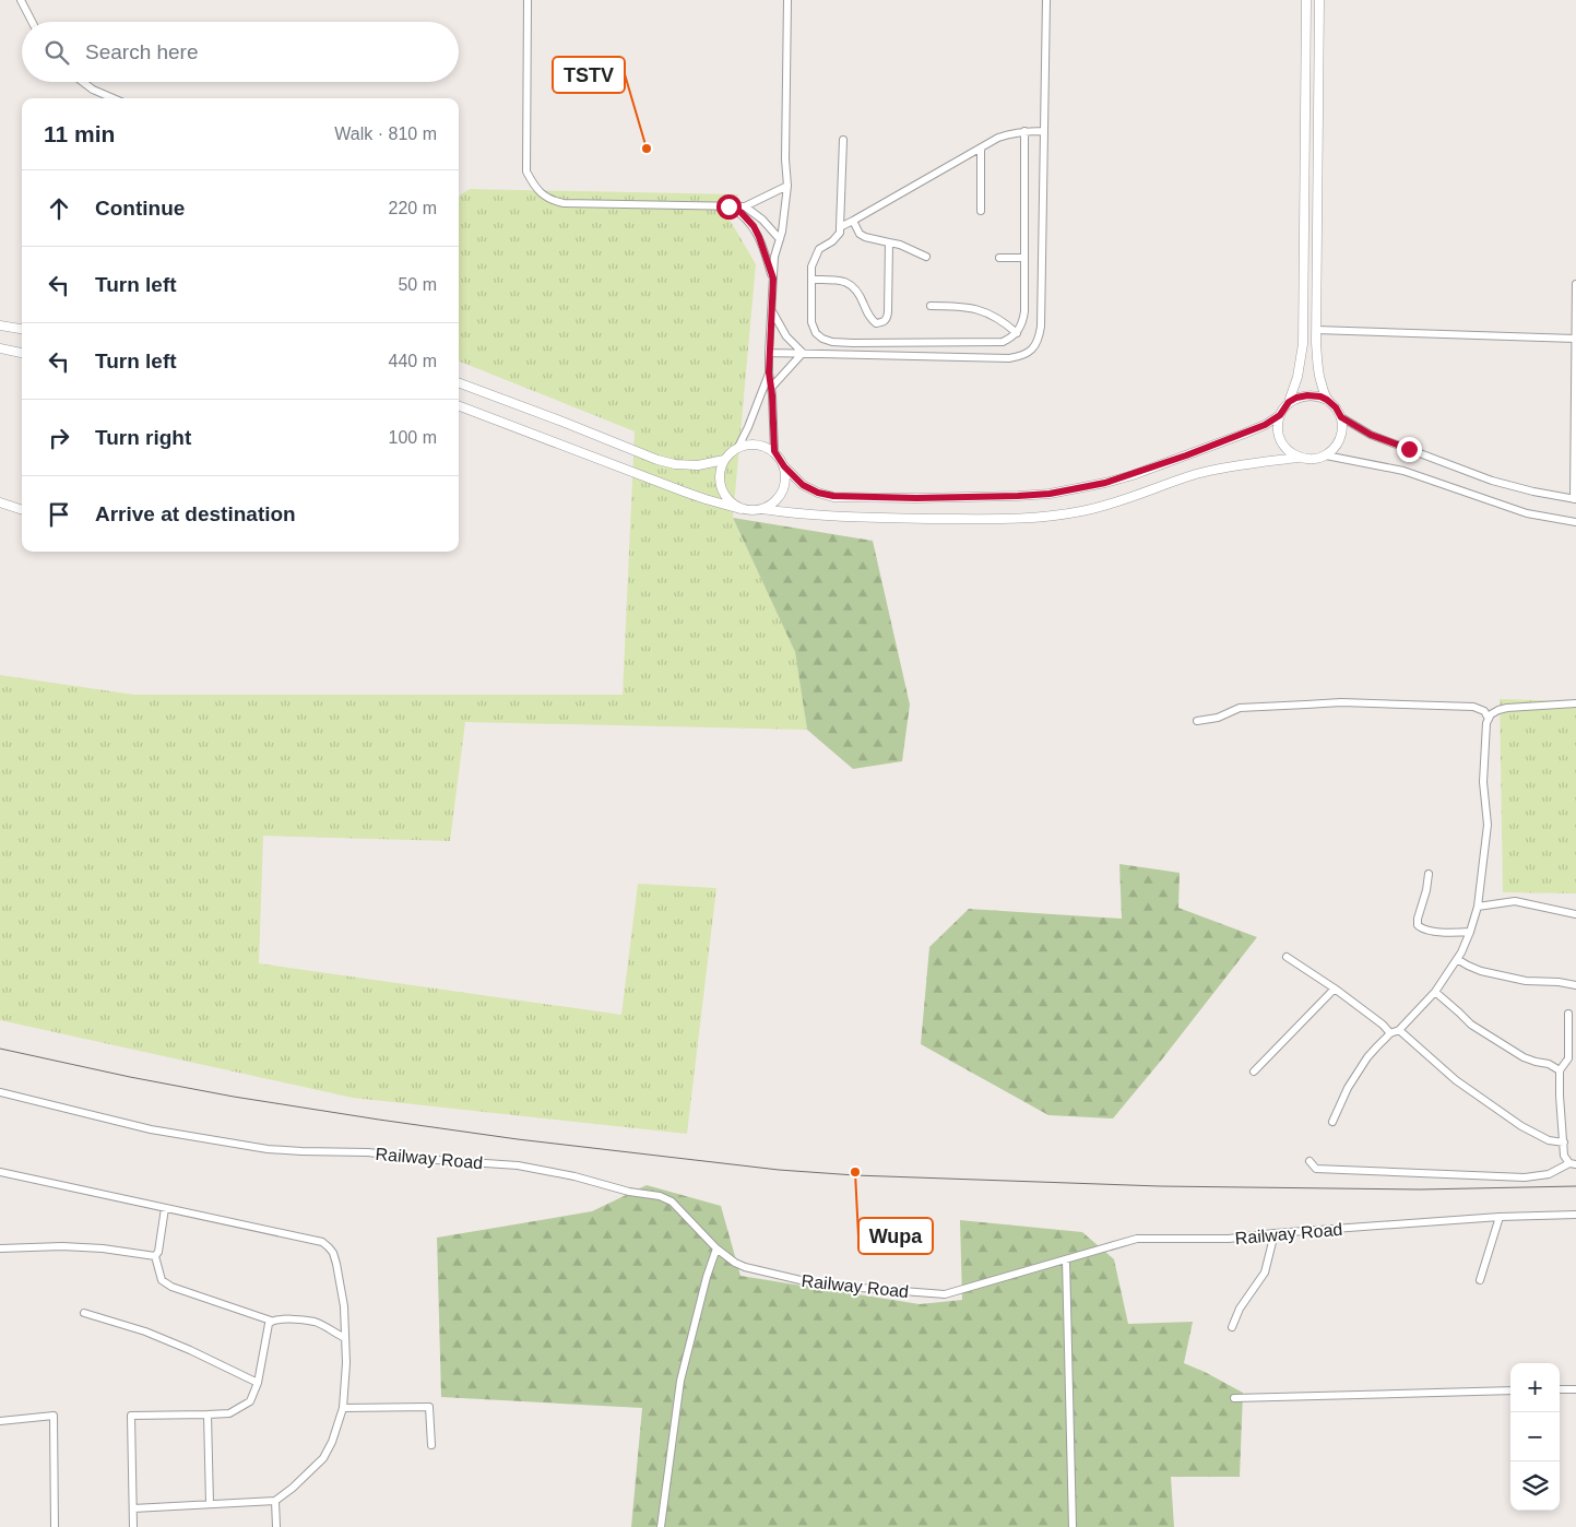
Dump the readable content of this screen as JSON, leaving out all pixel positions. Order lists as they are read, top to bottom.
{
  "streets": {
    "street": ["Railway Road"]
  },
  "places": ["TSTV", "Wupa"],
  "page": {
    "search": "Search here",
    "heading": ["11 min", "Walk · 810 m"],
    "list": [
      ["Continue", "220 m"],
      ["Turn left", "50 m"],
      ["Turn left", "440 m"],
      ["Turn right", "100 m"],
      "Arrive at destination"
    ],
    "map_buttons": ["+", "−"]
  }
}
